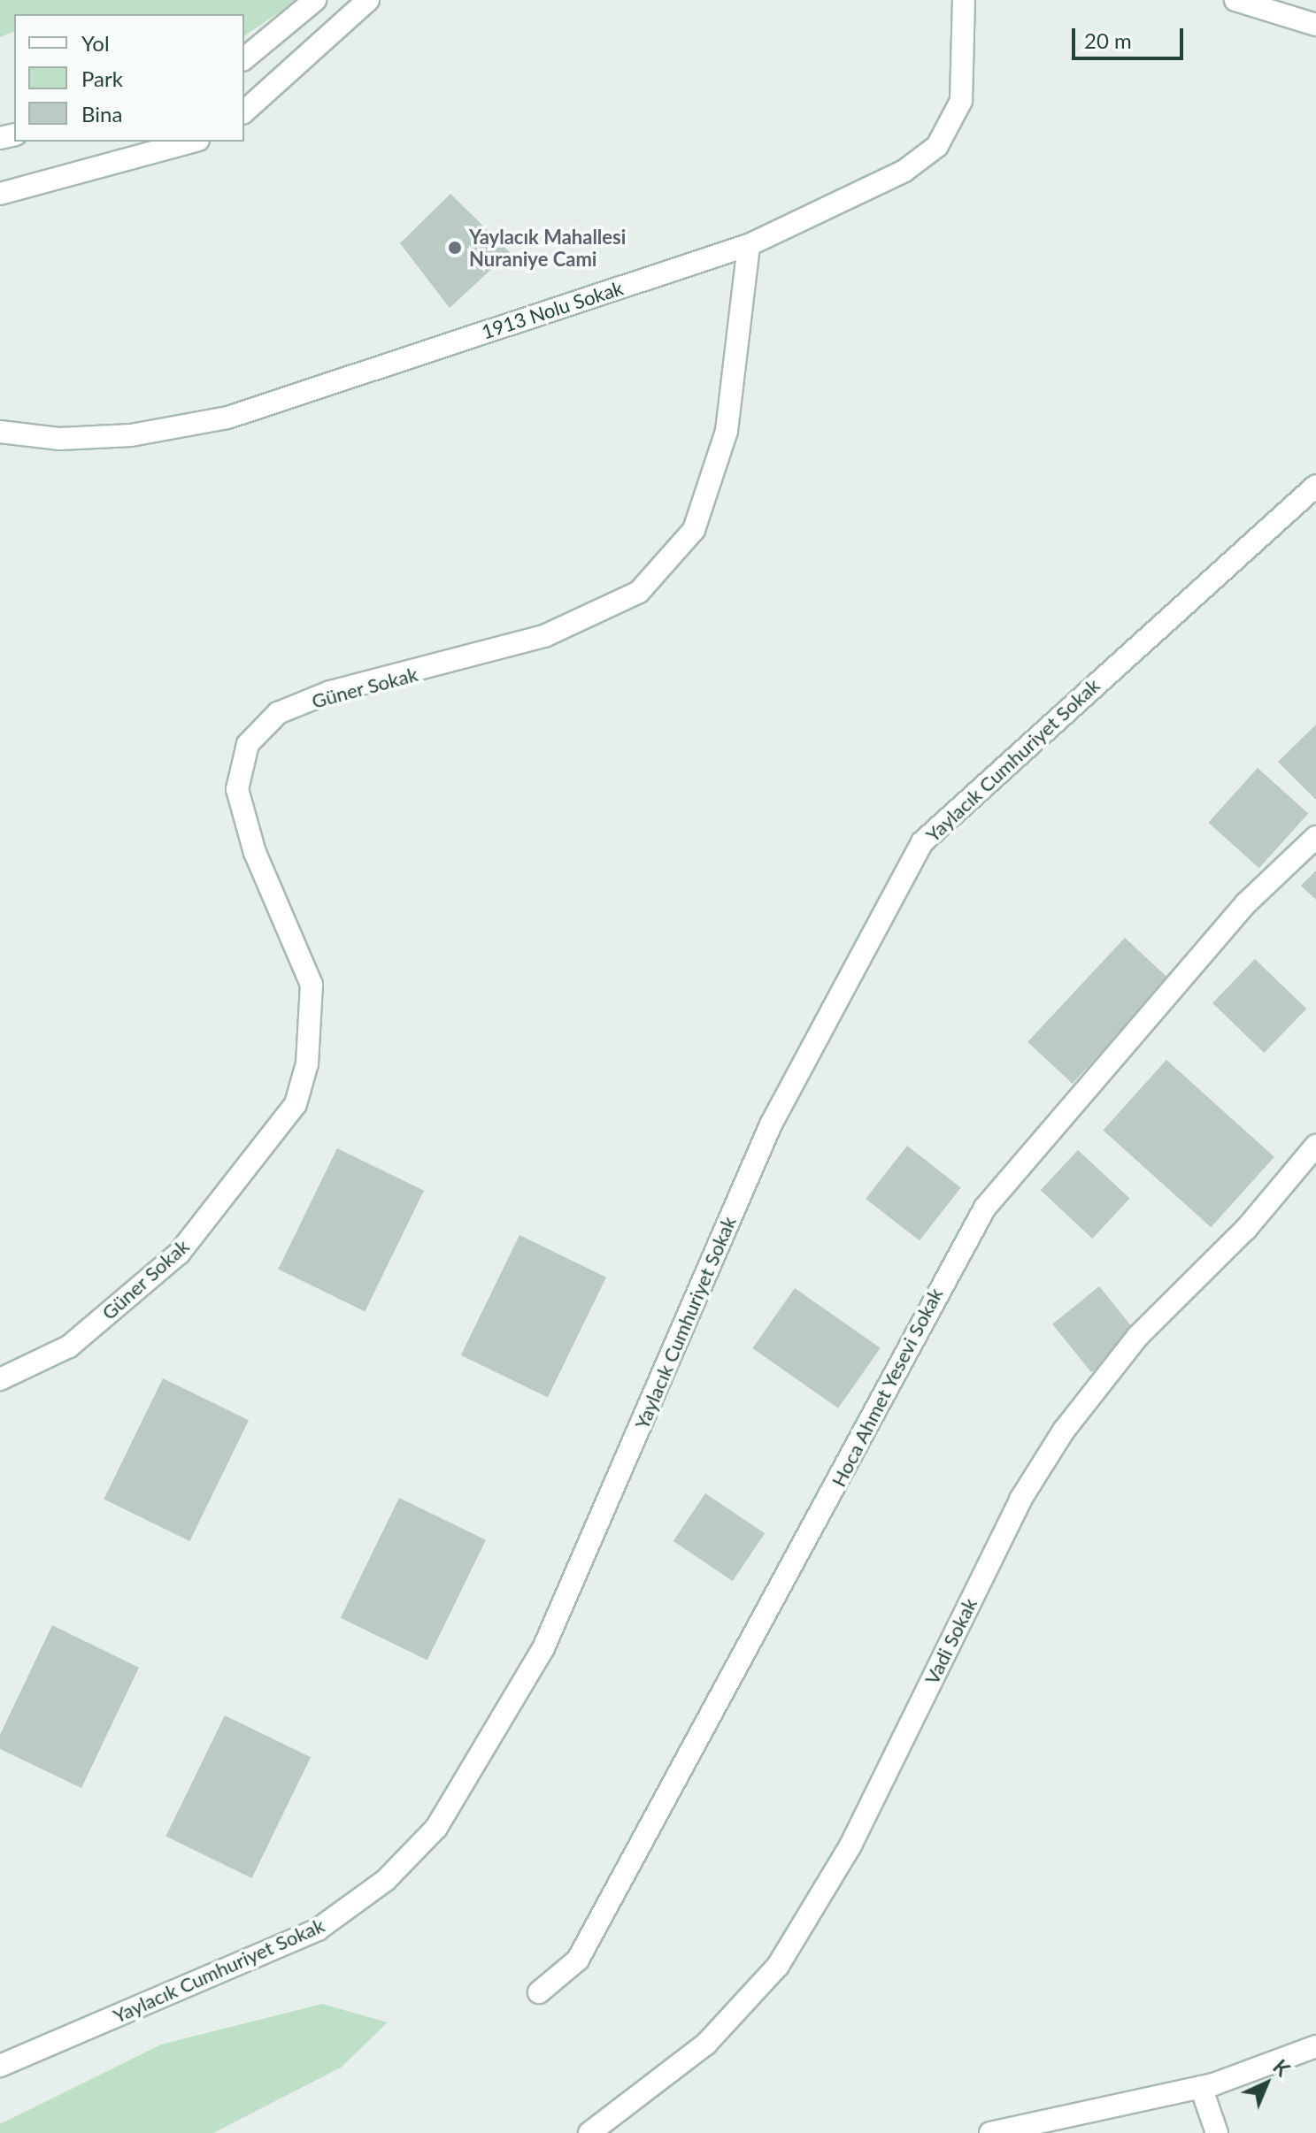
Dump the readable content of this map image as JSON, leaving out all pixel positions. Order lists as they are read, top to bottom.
{
  "streets": {
    "street": [
      "1913 Nolu Sokak",
      "Güner Sokak",
      "Yaylacık Cumhuriyet Sokak",
      "Hoca Ahmet Yesevi Sokak",
      "Vadi Sokak"
    ]
  },
  "crossings": [
    ["1913 Nolu Sokak", "Güner Sokak"]
  ],
  "places": ["Yaylacık Mahallesi Nuraniye Cami"],
  "legend": ["Yol", "Park", "Bina"],
  "scale_bar": "20 m",
  "north": "top right"
}
